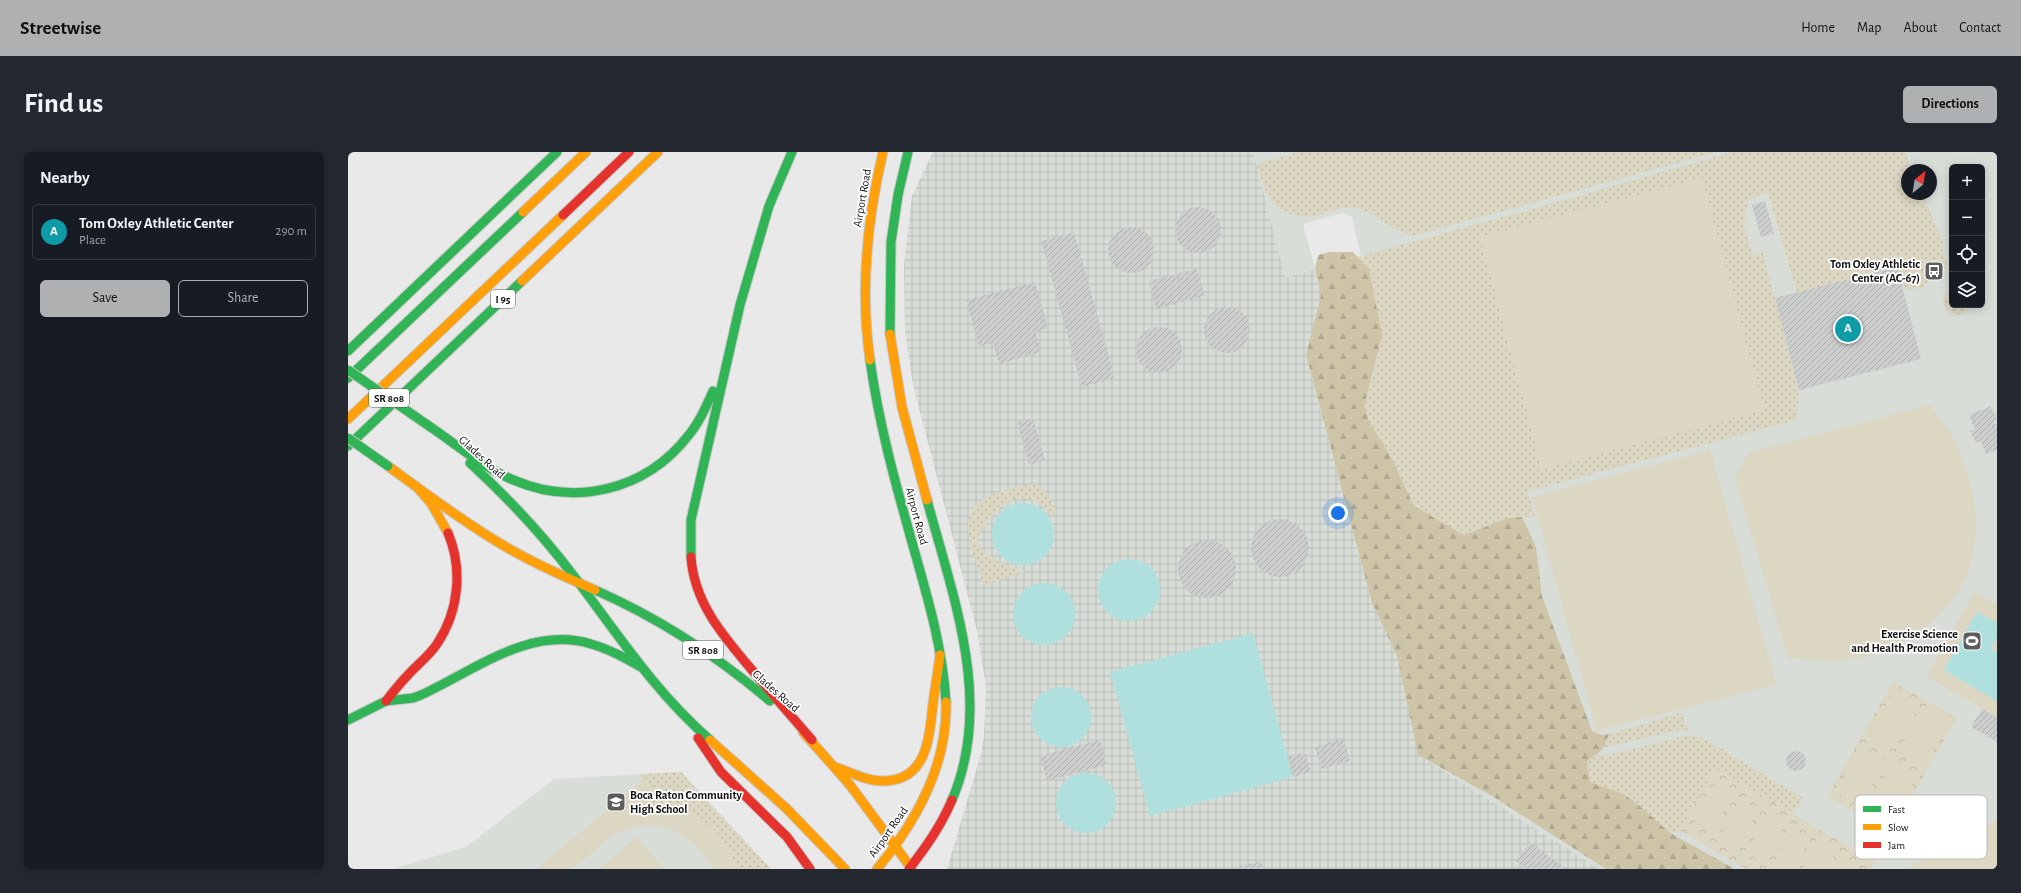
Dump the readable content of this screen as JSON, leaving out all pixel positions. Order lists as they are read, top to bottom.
{
  "streets": {
    "main road": [
      "Airport Road",
      "I 95",
      "SR 808",
      "Glades Road"
    ]
  },
  "crossings": [
    ["Airport Road", "Glades Road"]
  ],
  "places": {
    "bus stop": ["Tom Oxley Athletic Center (AC-67)"],
    "sports": ["Exercise Science and Health Promotion"],
    "school or university": ["Boca Raton Community High School"]
  },
  "legend": ["Fast", "Slow", "Jam"],
  "north": "top right",
  "page": {
    "header": "Streetwise",
    "nav": [
      "Home",
      "Map",
      "About",
      "Contact"
    ],
    "buttons": [
      "Directions",
      ["Save", "Share"]
    ],
    "title": "Find us",
    "heading": "Nearby",
    "map_buttons": ["+", "−"],
    "list": [
      {
        "mark": "A",
        "name": "Tom Oxley Athletic Center",
        "note": "Place",
        "value": "290 m"
      }
    ],
    "pins": "A"
  }
}
